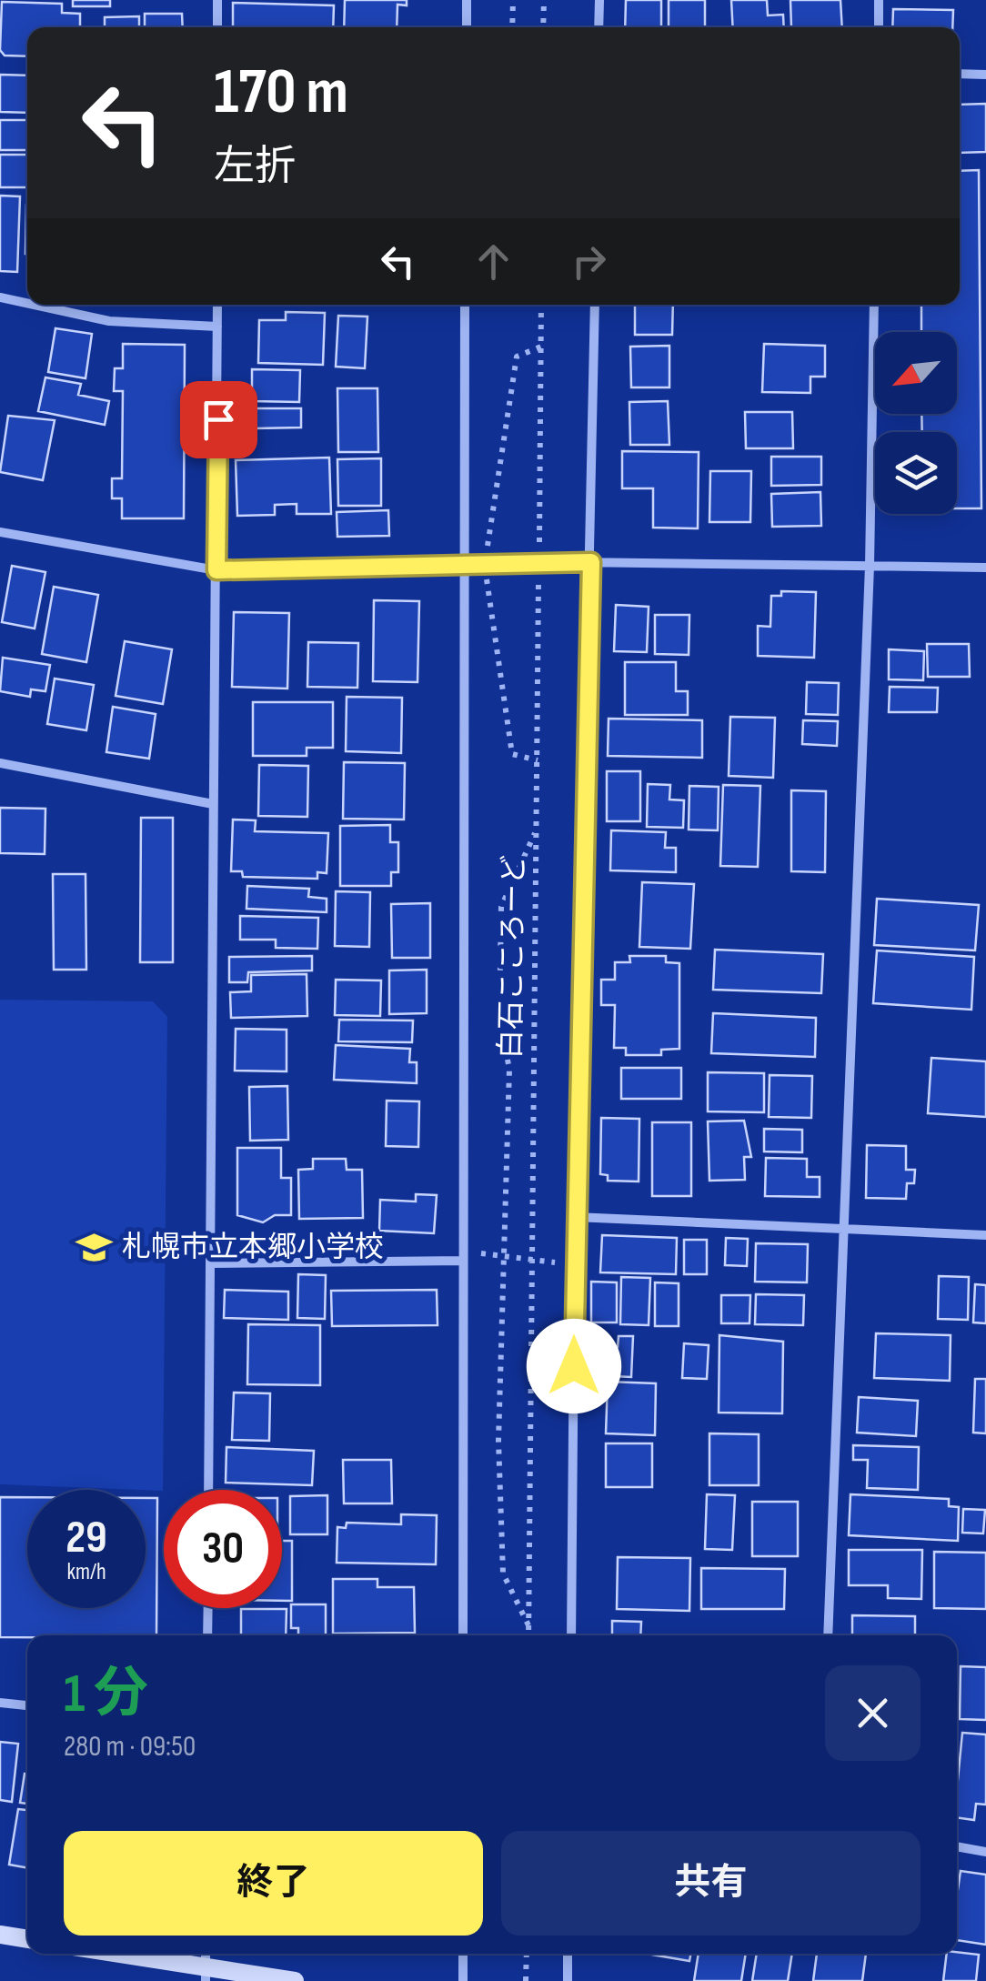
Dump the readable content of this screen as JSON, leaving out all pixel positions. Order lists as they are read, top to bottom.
{
  "streets": {
    "path": ["白石こころーど"]
  },
  "places": {
    "school or university": ["札幌市立本郷小学校"]
  },
  "north": "bottom left",
  "page": {
    "turn": ["170 m", "左折"],
    "speed": "29 km/h",
    "limit": "30",
    "heading": ["1 分", "280 m · 09:50"],
    "buttons": ["終了", "共有"]
  }
}
